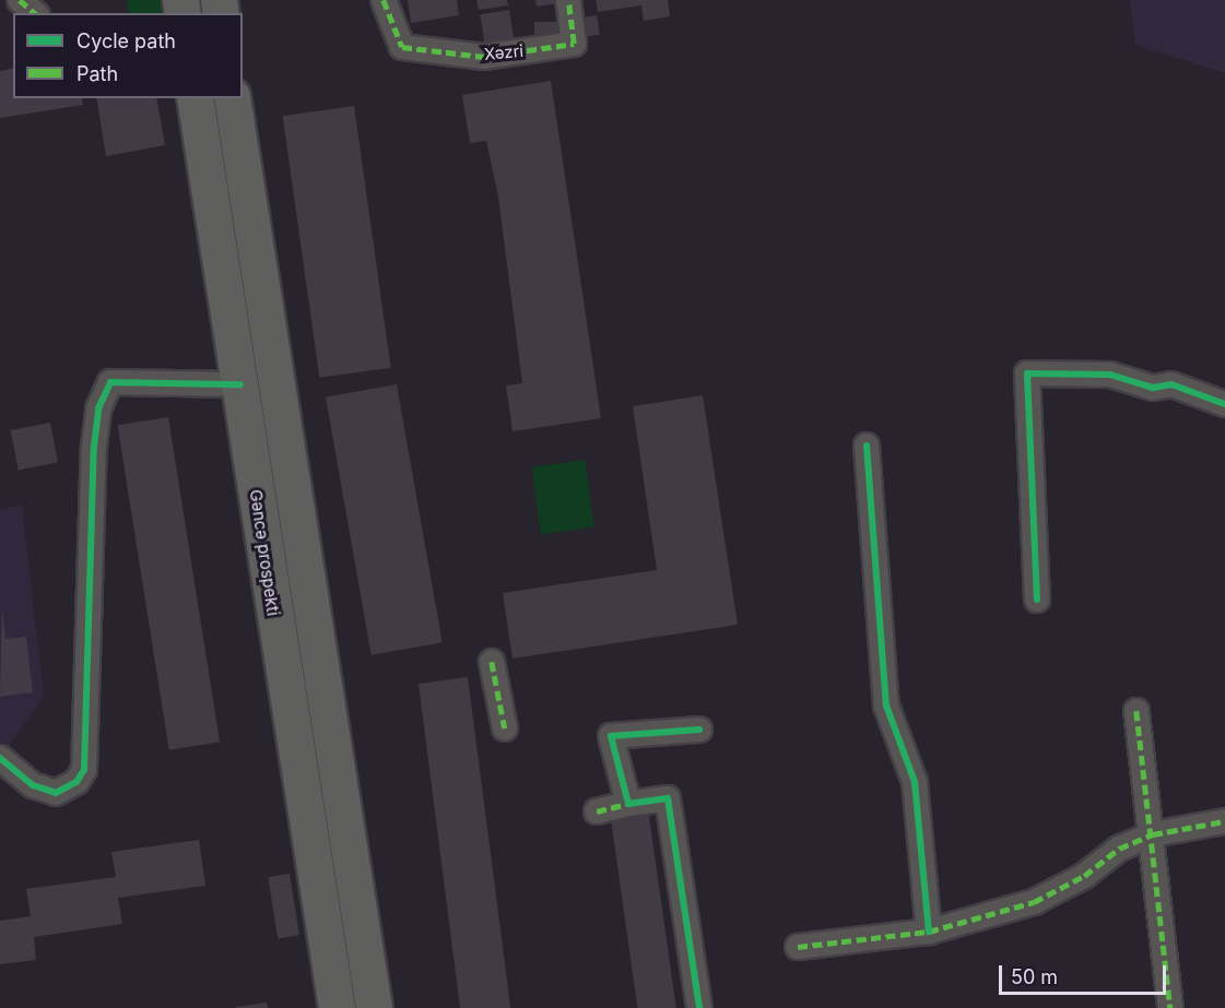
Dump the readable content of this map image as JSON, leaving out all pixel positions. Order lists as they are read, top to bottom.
{
  "streets": {
    "main road": ["Gəncə prospekti"],
    "street": ["Xəzri"]
  },
  "legend": ["Cycle path", "Path"],
  "scale_bar": "50 m"
}
